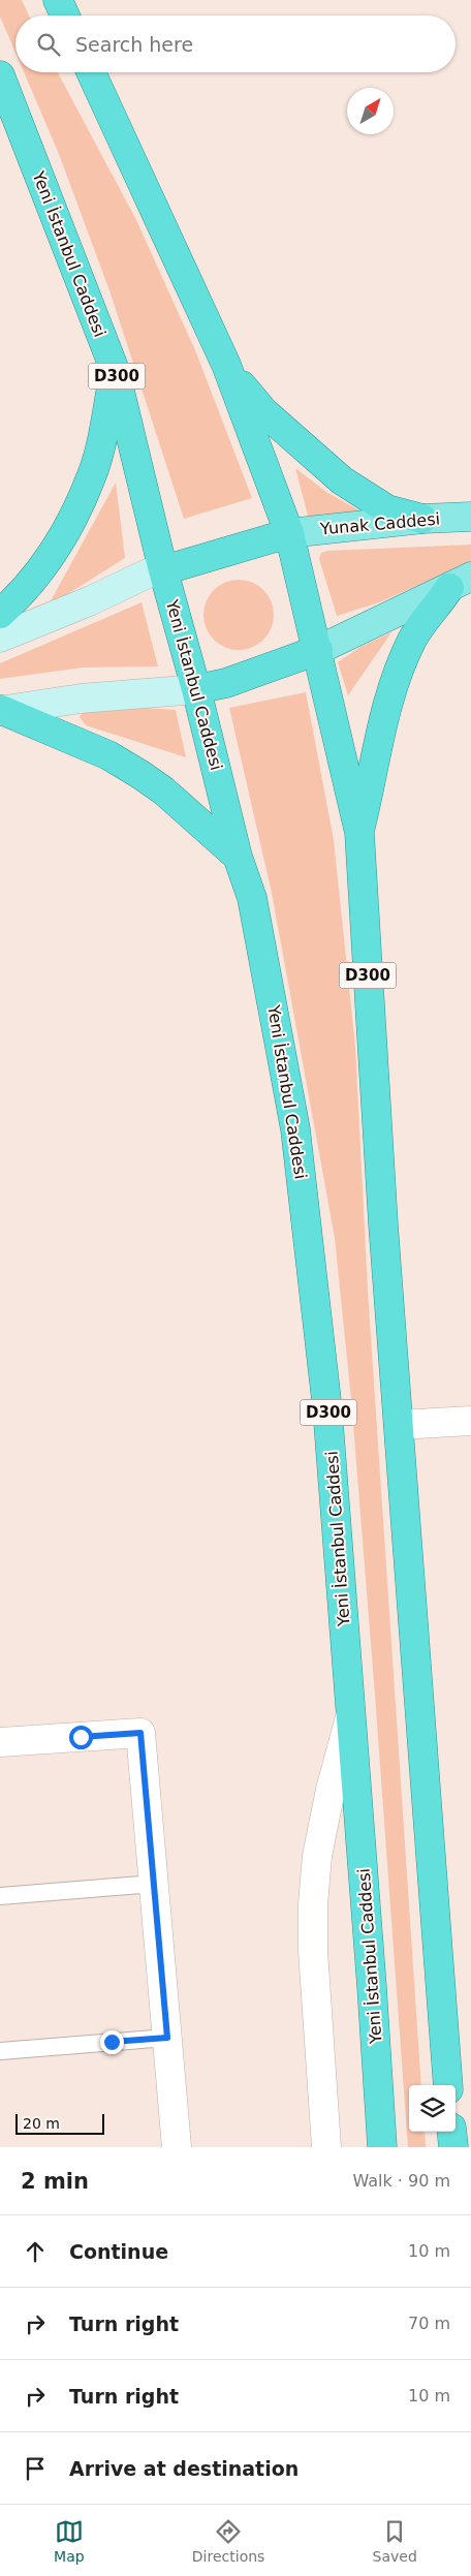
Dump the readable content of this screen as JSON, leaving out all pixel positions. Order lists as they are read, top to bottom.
{
  "streets": {
    "highway": ["Yeni İstanbul Caddesi", "D300"],
    "main road": ["Yunak Caddesi"]
  },
  "crossings": [
    ["D300", "Yunak Caddesi"]
  ],
  "scale_bar": "20 m",
  "north": "top right",
  "page": {
    "search": "Search here",
    "scale": "20 m",
    "heading": ["2 min", "Walk · 90 m"],
    "list": [
      ["Continue", "10 m"],
      ["Turn right", "70 m"],
      ["Turn right", "10 m"],
      "Arrive at destination"
    ],
    "nav": ["Map", "Directions", "Saved"]
  }
}
